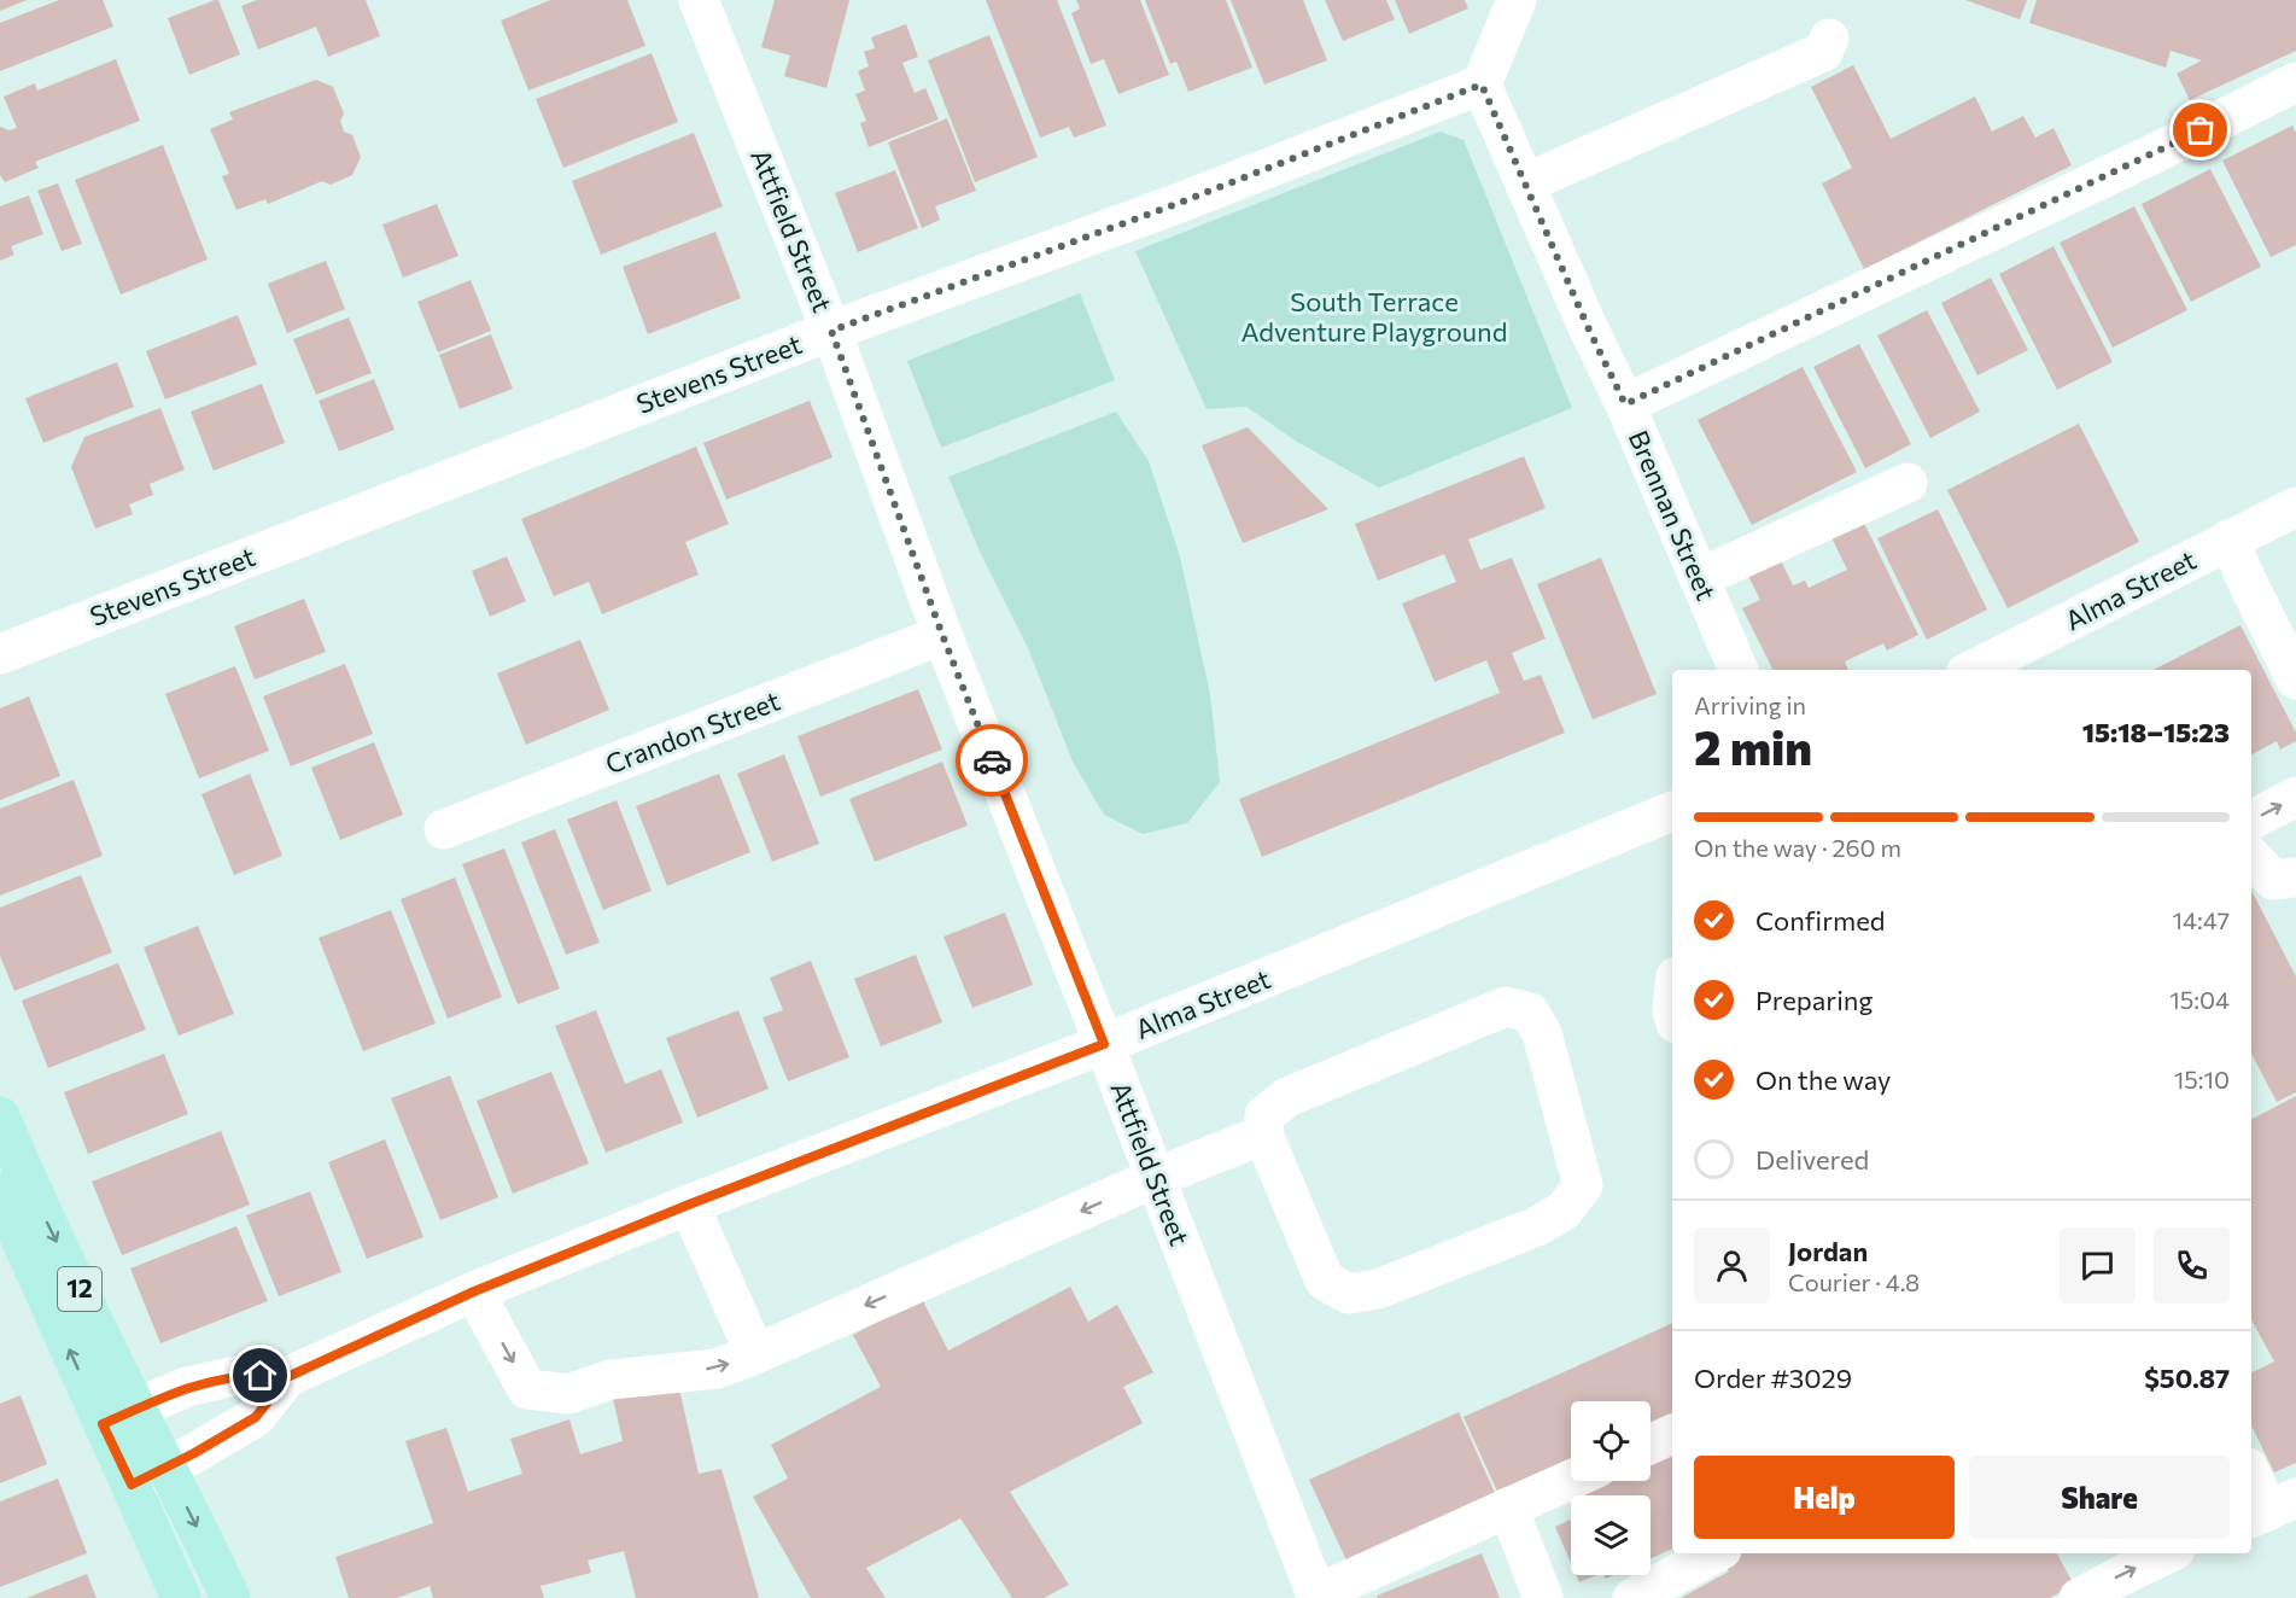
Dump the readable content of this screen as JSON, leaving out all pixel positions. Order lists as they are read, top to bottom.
{
  "streets": {
    "main road": ["12"],
    "street": [
      "Attfield Street",
      "Stevens Street",
      "Brennan Street",
      "Alma Street",
      "Crandon Street"
    ]
  },
  "crossings": [
    ["Attfield Street", "Stevens Street"],
    ["Attfield Street", "Alma Street"],
    ["Attfield Street", "Crandon Street"],
    ["Stevens Street", "Brennan Street"],
    ["Alma Street", "12"]
  ],
  "parks": ["South Terrace Adventure Playground"],
  "page": {
    "heading": ["2 min", "Arriving in", "15:18–15:23"],
    "panel": [
      "Jordan",
      "Courier · 4.8",
      "Order #3029",
      "$50.87"
    ],
    "bar": "On the way · 260 m",
    "list": [
      ["Confirmed", "14:47"],
      ["Preparing", "15:04"],
      ["On the way", "15:10"],
      "Delivered"
    ],
    "buttons": ["Help", "Share"]
  }
}
